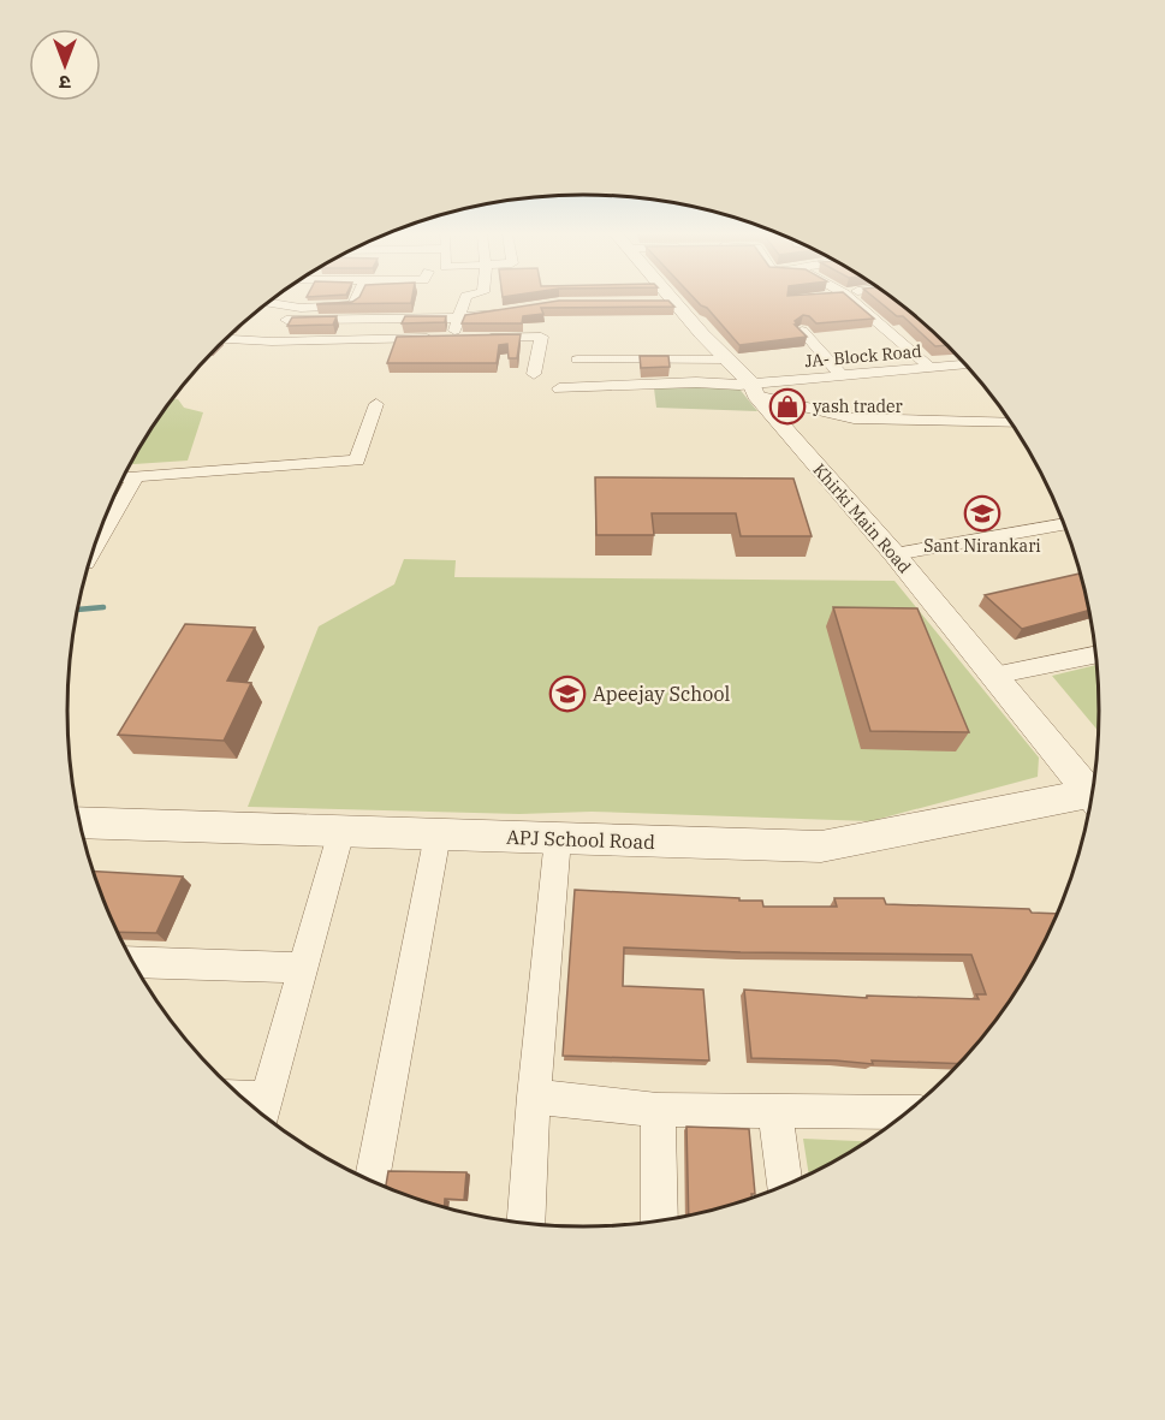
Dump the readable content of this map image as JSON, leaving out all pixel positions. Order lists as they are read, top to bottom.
{
  "streets": {
    "street": ["JA- Block Road", "Khirki Main Road", "APJ School Road"]
  },
  "crossings": [
    ["JA- Block Road", "Khirki Main Road"]
  ],
  "places": {
    "shop": ["yash trader"],
    "school or university": ["Sant Nirankari", "Apeejay School"]
  },
  "north": "bottom"
}
